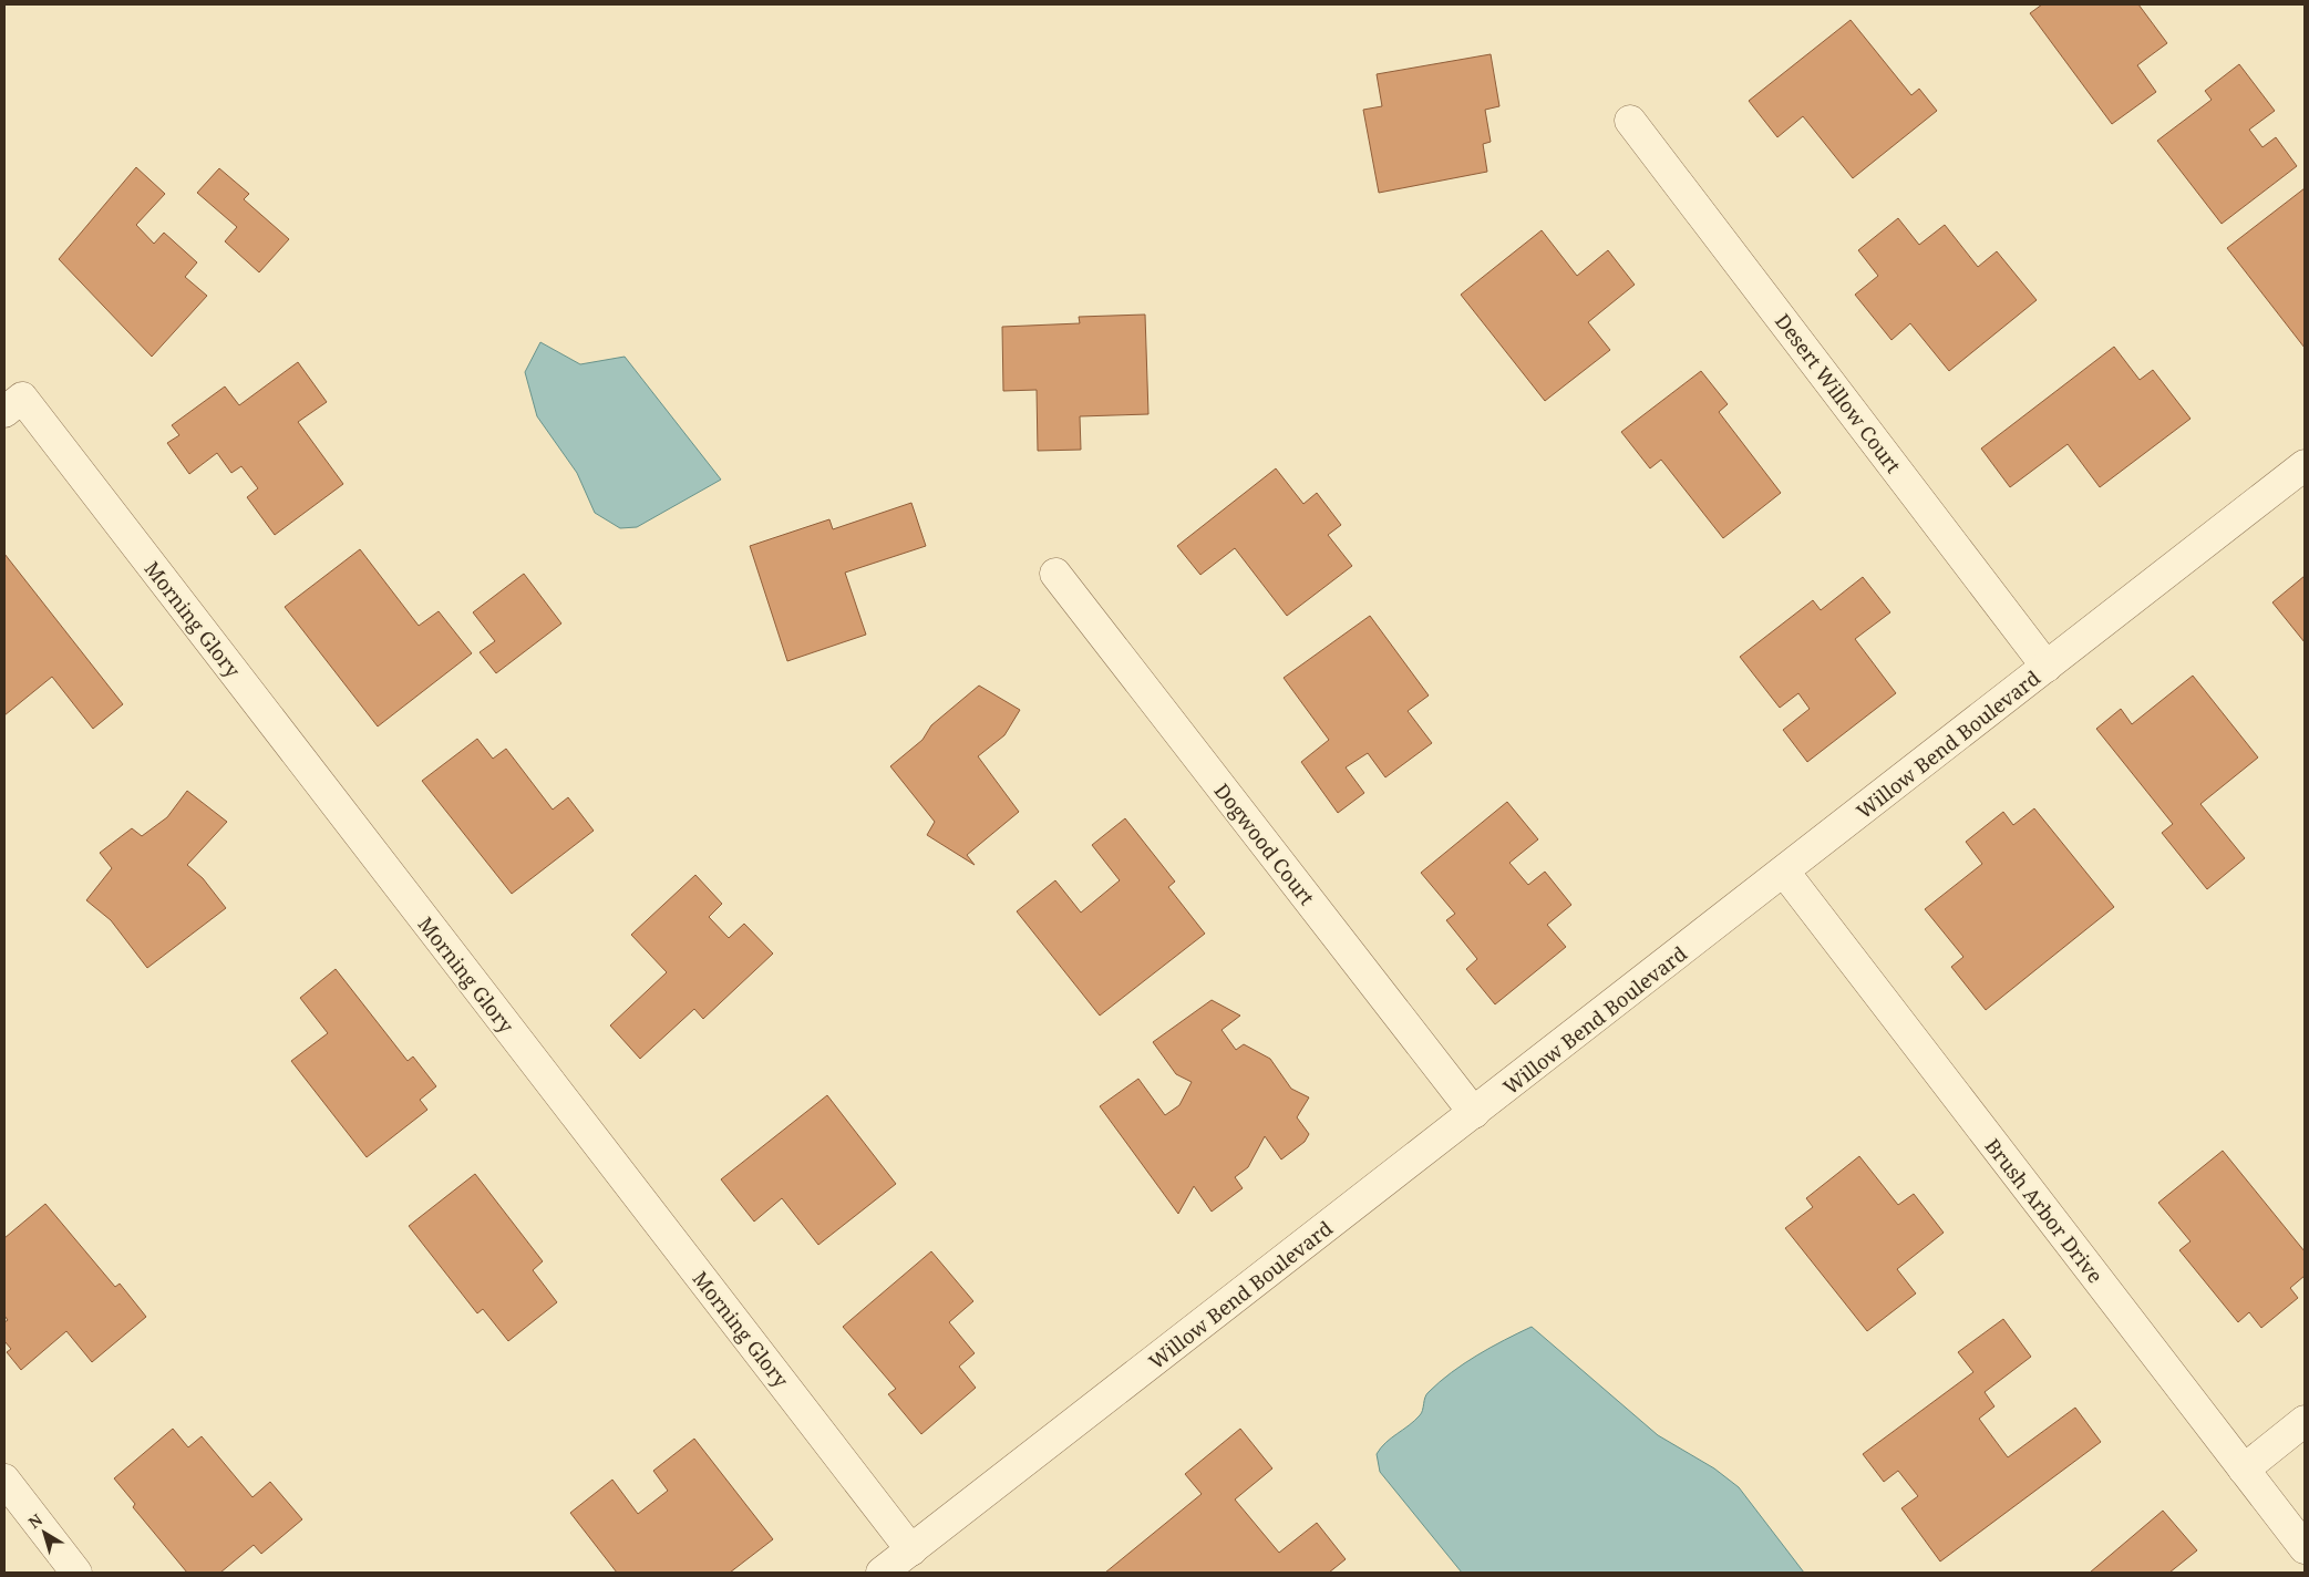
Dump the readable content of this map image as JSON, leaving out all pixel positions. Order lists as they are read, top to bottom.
{
  "streets": {
    "street": [
      "Desert Willow Court",
      "Morning Glory",
      "Willow Bend Boulevard",
      "Dogwood Court",
      "Brush Arbor Drive"
    ]
  },
  "crossings": [
    ["Desert Willow Court", "Willow Bend Boulevard"],
    ["Morning Glory", "Willow Bend Boulevard"],
    ["Willow Bend Boulevard", "Dogwood Court"],
    ["Willow Bend Boulevard", "Brush Arbor Drive"]
  ],
  "north": "top left"
}
